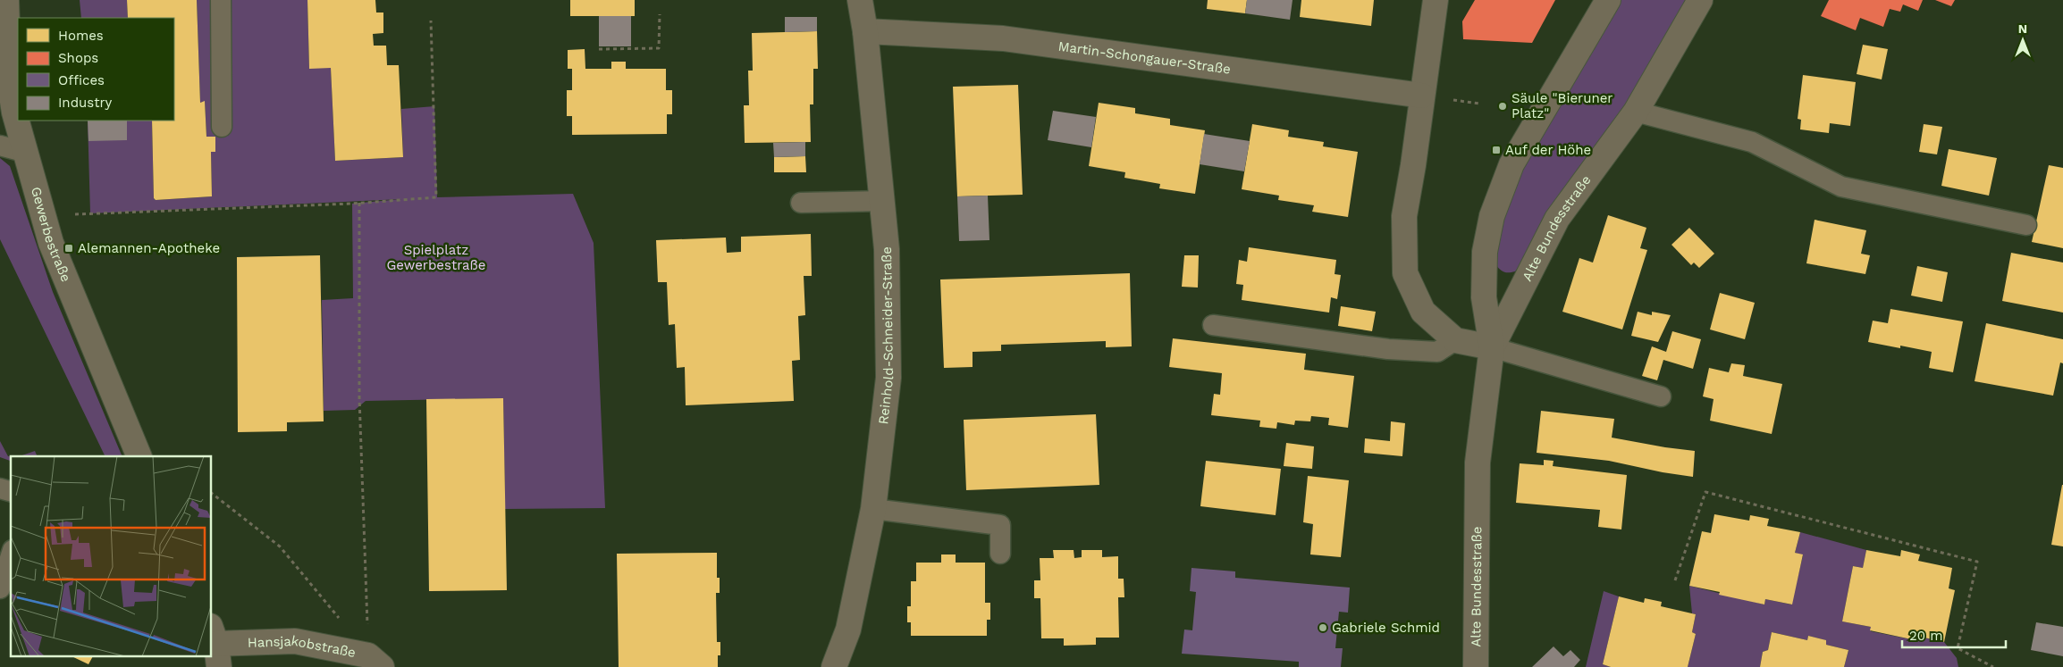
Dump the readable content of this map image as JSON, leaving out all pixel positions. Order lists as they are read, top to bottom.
{
  "streets": {
    "street": [
      "Martin-Schongauer-Straße",
      "Alte Bundesstraße",
      "Gewerbestraße",
      "Reinhold-Schneider-Straße",
      "Hansjakobstraße"
    ]
  },
  "crossings": [
    ["Martin-Schongauer-Straße", "Reinhold-Schneider-Straße"]
  ],
  "parks": ["Spielplatz Gewerbestraße"],
  "places": {
    "other": ["Säule \"Bieruner Platz\"", "Gabriele Schmid"],
    "transit": ["Auf der Höhe", "Alemannen-Apotheke"]
  },
  "legend": [
    "Homes",
    "Shops",
    "Offices",
    "Industry"
  ],
  "scale_bar": "20 m",
  "north": "top"
}
